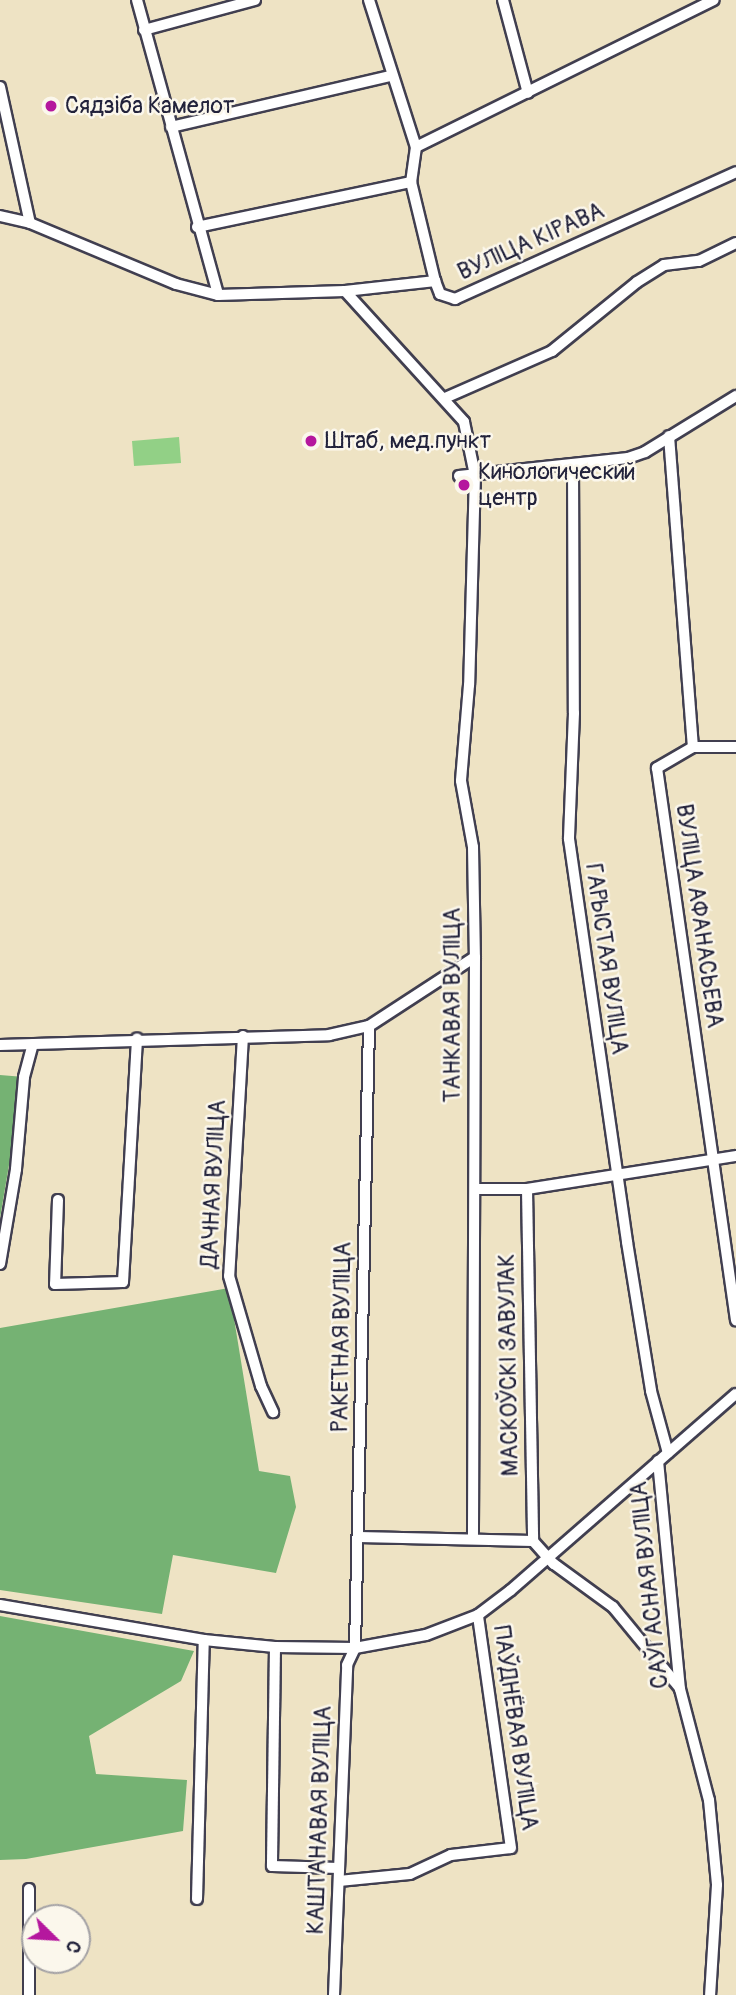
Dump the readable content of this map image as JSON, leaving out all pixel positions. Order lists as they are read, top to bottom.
{
  "streets": {
    "street": [
      "ВУЛІЦА КІРАВА",
      "ВУЛІЦА АФАНАСЬЕВА",
      "ГАРЫСТАЯ ВУЛІЦА",
      "ТАНКАВАЯ ВУЛІЦА",
      "ДАЧНАЯ ВУЛІЦА",
      "РАКЕТНАЯ ВУЛІЦА",
      "МАСКОЎСКІ ЗАВУЛАК",
      "САЎГАСНАЯ ВУЛІЦА",
      "ПАЎДНЁВАЯ ВУЛІЦА",
      "КАШТАНАВАЯ ВУЛІЦА"
    ]
  },
  "crossings": [
    ["ВУЛІЦА КІРАВА", "ТАНКАВАЯ ВУЛІЦА"],
    ["РАКЕТНАЯ ВУЛІЦА", "КАШТАНАВАЯ ВУЛІЦА"],
    ["ПАЎДНЁВАЯ ВУЛІЦА", "КАШТАНАВАЯ ВУЛІЦА"]
  ],
  "places": ["Сядзіба Камелот", "Штаб, мeд.пункт", "Кинологический центр"],
  "north": "bottom right"
}
